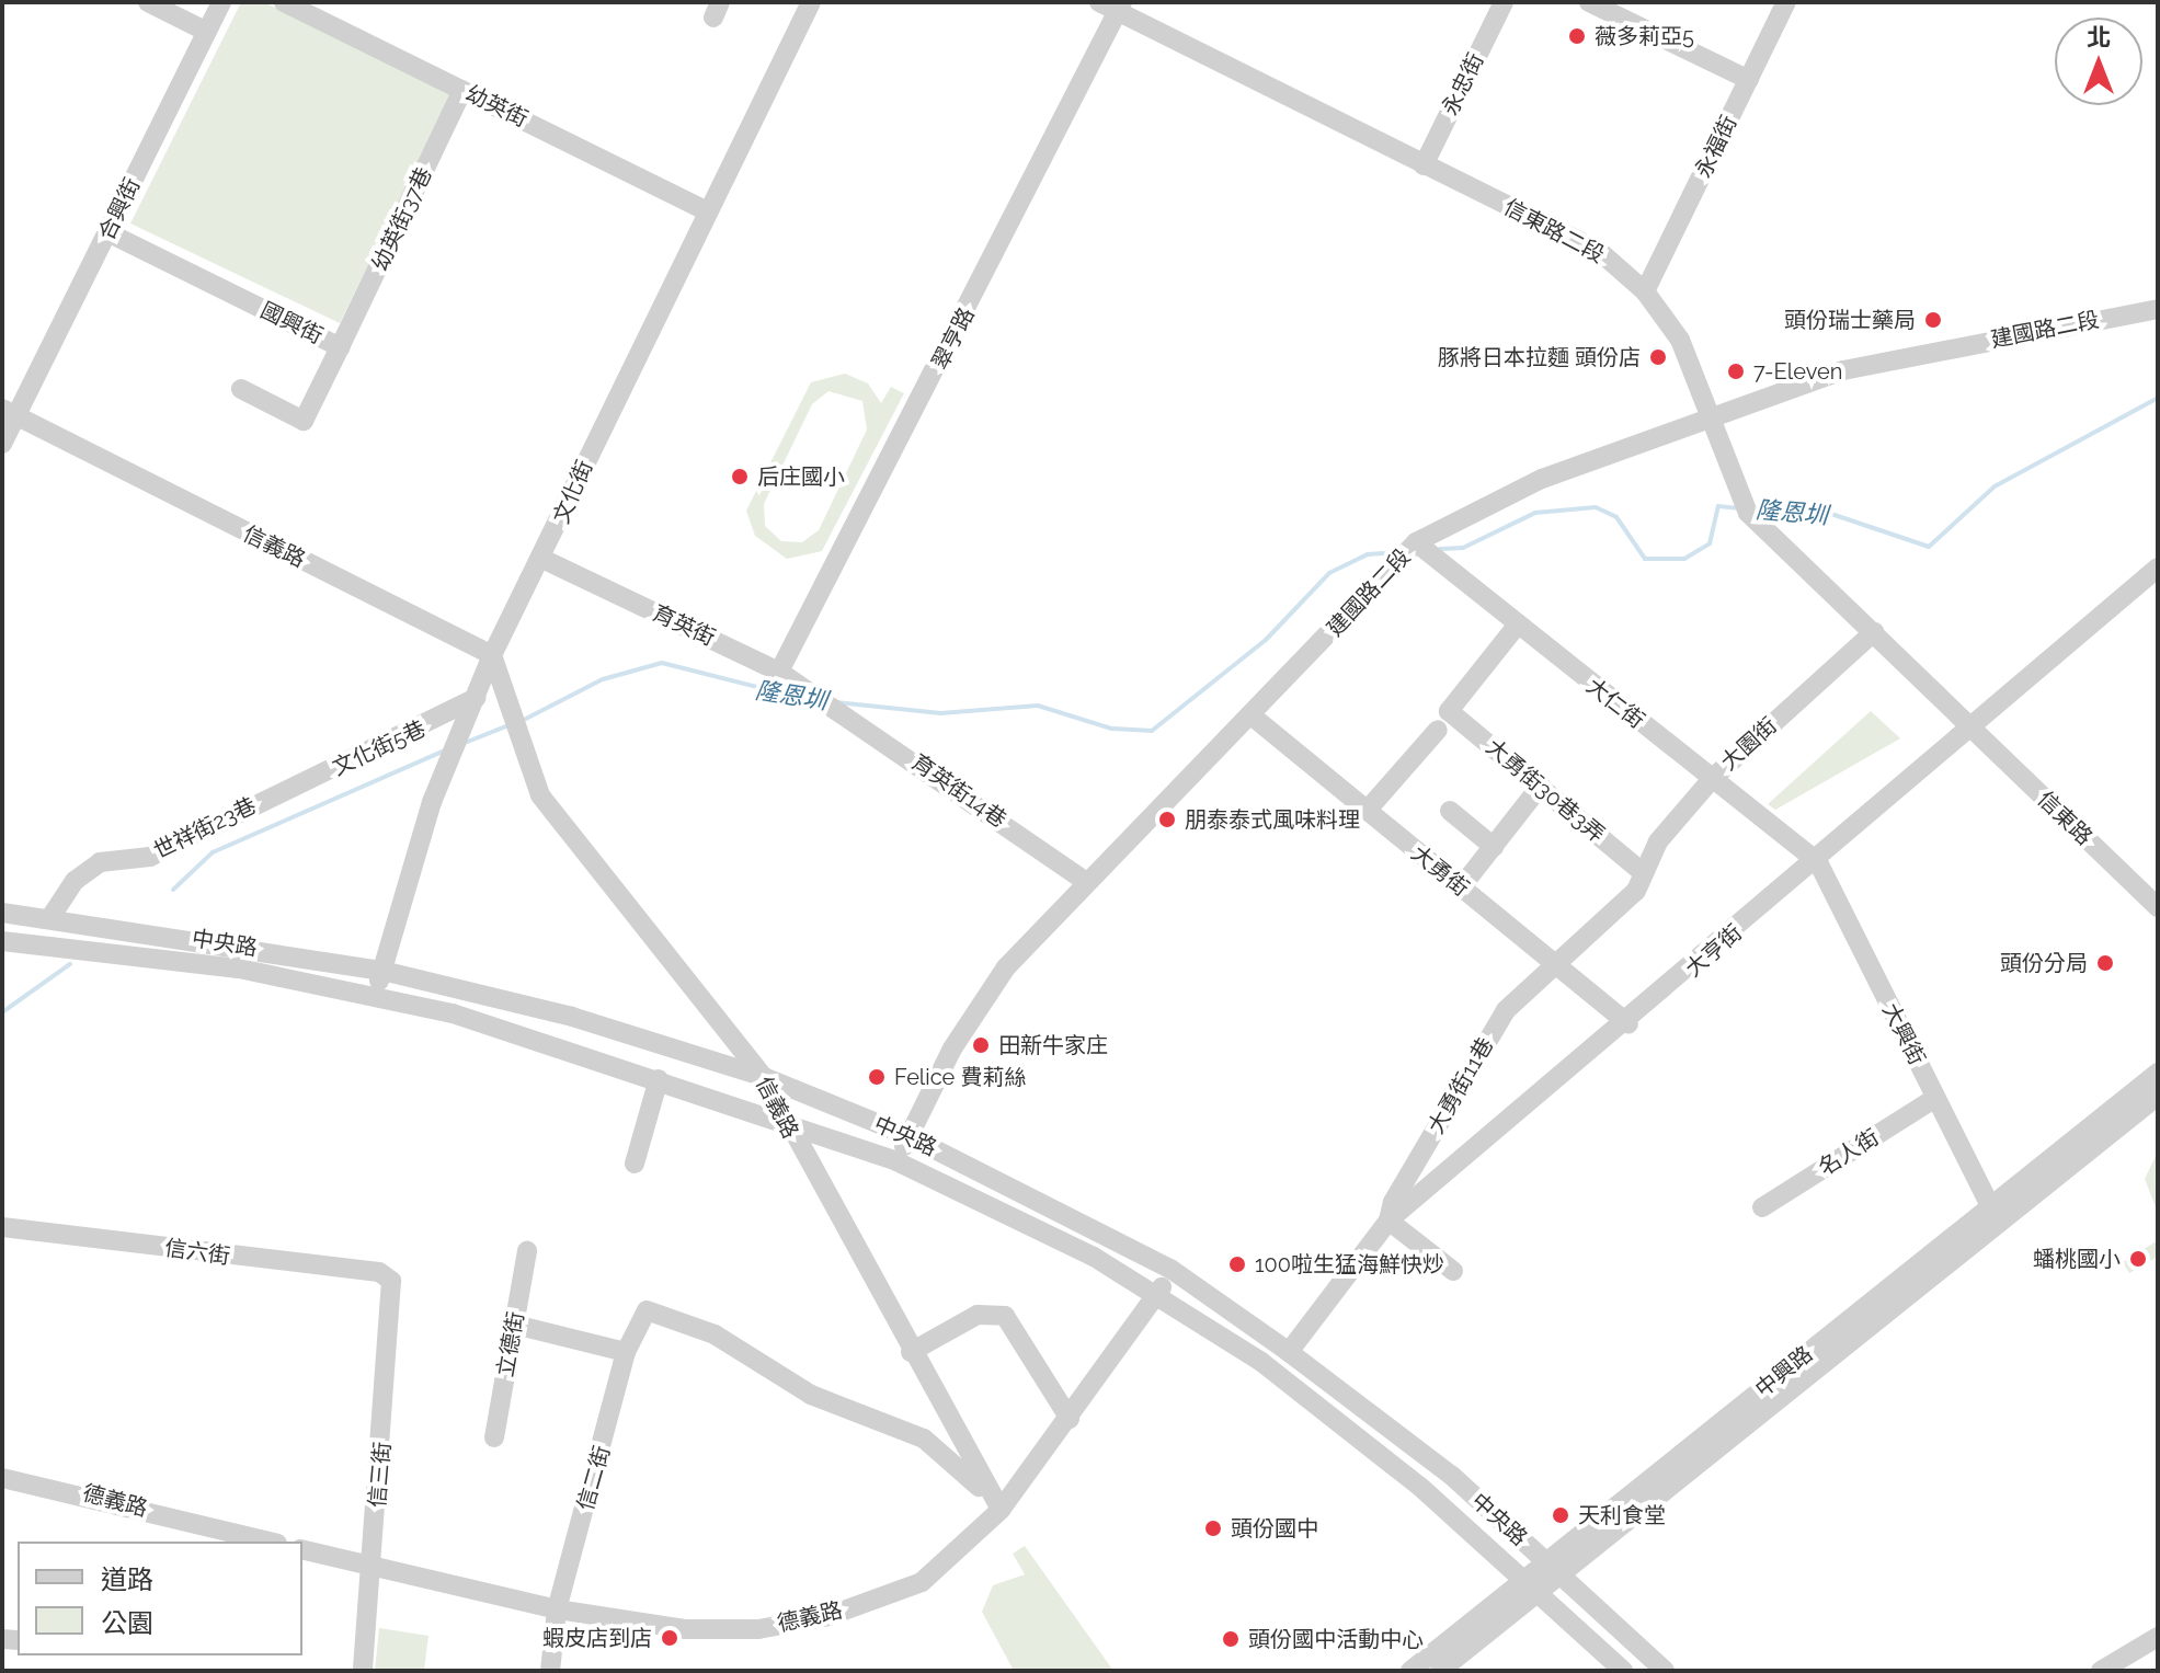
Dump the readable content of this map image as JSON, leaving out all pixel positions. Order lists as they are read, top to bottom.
{
  "streets": {
    "street": [
      "永忠街",
      "幼英街",
      "永福街",
      "合興街",
      "幼英街37巷",
      "信東路二段",
      "國興街",
      "建國路二段",
      "翠亨路",
      "文化街",
      "信義路",
      "育英街",
      "大仁街",
      "大園街",
      "文化街5巷",
      "育英街14巷",
      "大勇街30巷3弄",
      "信東路",
      "世祥街23巷",
      "大勇街",
      "中央路",
      "大亨街",
      "大興街",
      "大勇街11巷",
      "名人街",
      "信六街",
      "立德街",
      "中興路",
      "信三街",
      "信二街",
      "德義路"
    ]
  },
  "crossings": [
    ["永忠街", "信東路二段"],
    ["幼英街", "幼英街37巷"],
    ["幼英街", "文化街"],
    ["永福街", "信東路二段"],
    ["合興街", "國興街"],
    ["合興街", "信義路"],
    ["幼英街37巷", "國興街"],
    ["信東路二段", "建國路二段"],
    ["信東路二段", "翠亨路"],
    ["信東路二段", "大園街"],
    ["信東路二段", "信東路"],
    ["信東路二段", "大亨街"],
    ["建國路二段", "大仁街"],
    ["建國路二段", "育英街14巷"],
    ["建國路二段", "大勇街"],
    ["建國路二段", "中央路"],
    ["翠亨路", "育英街"],
    ["文化街", "信義路"],
    ["文化街", "育英街"],
    ["文化街", "文化街5巷"],
    ["文化街", "中央路"],
    ["信義路", "中央路"],
    ["信義路", "信二街"],
    ["信義路", "德義路"],
    ["育英街", "育英街14巷"],
    ["大仁街", "大園街"],
    ["大仁街", "大勇街30巷3弄"],
    ["大仁街", "大亨街"],
    ["大仁街", "大興街"],
    ["大園街", "大勇街30巷3弄"],
    ["大園街", "大勇街"],
    ["大園街", "大勇街11巷"],
    ["文化街5巷", "世祥街23巷"],
    ["信東路", "大亨街"],
    ["世祥街23巷", "中央路"],
    ["大勇街", "大亨街"],
    ["大勇街", "大勇街11巷"],
    ["中央路", "大亨街"],
    ["中央路", "中興路"],
    ["中央路", "德義路"],
    ["大亨街", "大興街"],
    ["大亨街", "大勇街11巷"],
    ["大興街", "名人街"],
    ["大興街", "中興路"],
    ["信六街", "信三街"],
    ["信三街", "德義路"],
    ["信二街", "德義路"]
  ],
  "water": ["隆恩圳"],
  "places": [
    "薇多莉亞5",
    "頭份瑞士藥局",
    "豚將日本拉麵 頭份店",
    "7-Eleven",
    "后庄國小",
    "朋泰泰式風味料理",
    "頭份分局",
    "田新牛家庄",
    "Felice 費莉絲",
    "蟠桃國小",
    "100啦生猛海鮮快炒",
    "天利食堂",
    "頭份國中",
    "蝦皮店到店",
    "頭份國中活動中心"
  ],
  "legend": ["道路", "公園"],
  "north": "top"
}
